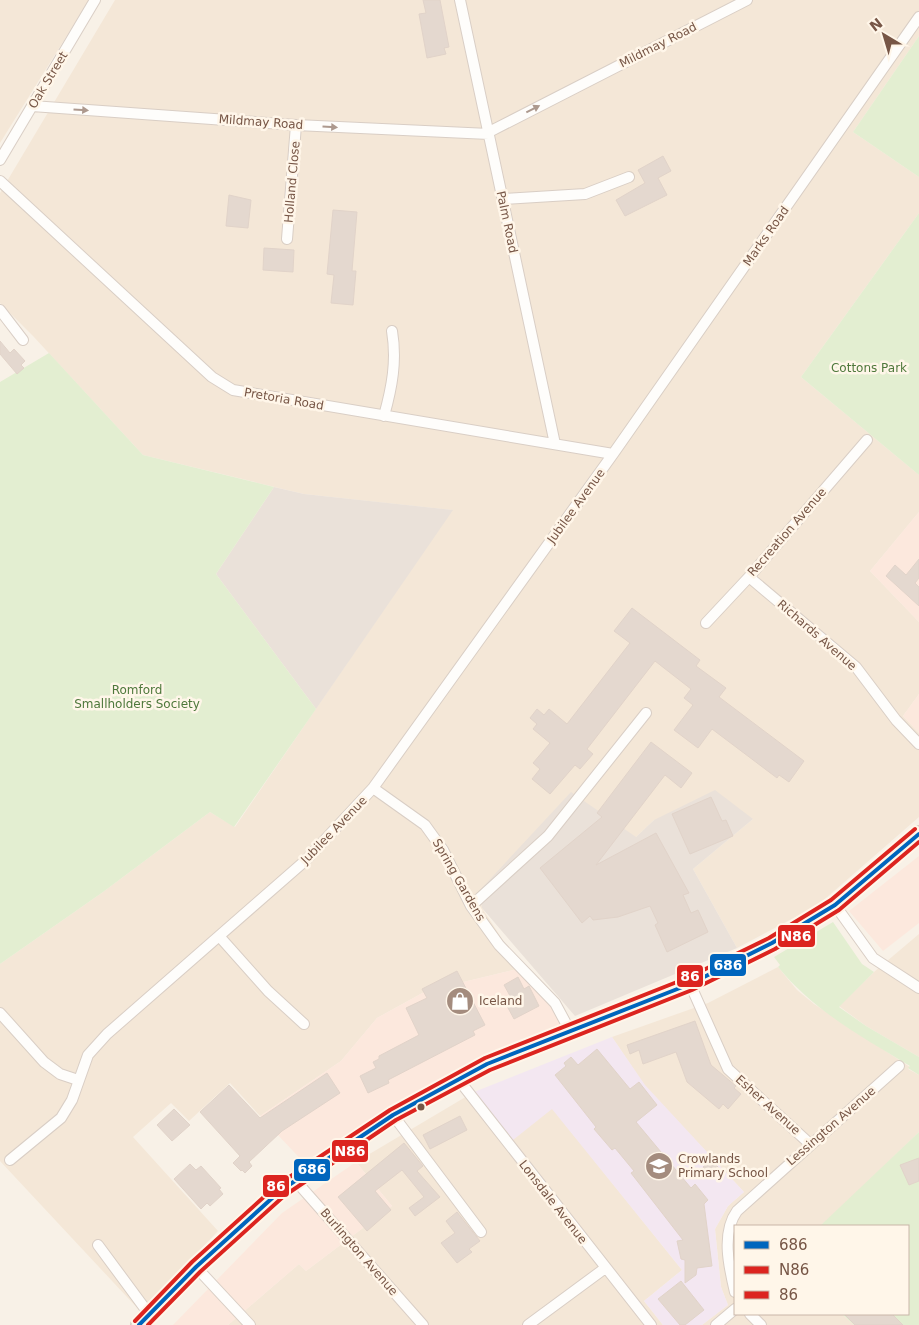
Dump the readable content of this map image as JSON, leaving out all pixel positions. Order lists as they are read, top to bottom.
{
  "streets": {
    "street": [
      "Mildmay Road",
      "Oak Street",
      "Holland Close",
      "Palm Road",
      "Marks Road",
      "Pretoria Road",
      "Jubilee Avenue",
      "Recreation Avenue",
      "Richards Avenue",
      "Spring Gardens",
      "Esher Avenue",
      "Lessington Avenue",
      "Lonsdale Avenue",
      "Burlington Avenue"
    ]
  },
  "crossings": [
    ["Mildmay Road", "Oak Street"],
    ["Mildmay Road", "Holland Close"],
    ["Mildmay Road", "Palm Road"],
    ["Palm Road", "Pretoria Road"],
    ["Marks Road", "Pretoria Road"],
    ["Marks Road", "Jubilee Avenue"],
    ["Pretoria Road", "Jubilee Avenue"],
    ["Jubilee Avenue", "Spring Gardens"],
    ["Recreation Avenue", "Richards Avenue"],
    ["Esher Avenue", "Lessington Avenue"]
  ],
  "one_way": ["Mildmay Road"],
  "parks": ["Cottons Park", "Romford Smallholders Society"],
  "places": {
    "shop": ["Iceland"],
    "school or university": ["Crowlands Primary School"]
  },
  "lines": ["transit line 86", "transit line 686", "transit line N86"],
  "legend": ["686", "N86", "86"],
  "north": "top left"
}
